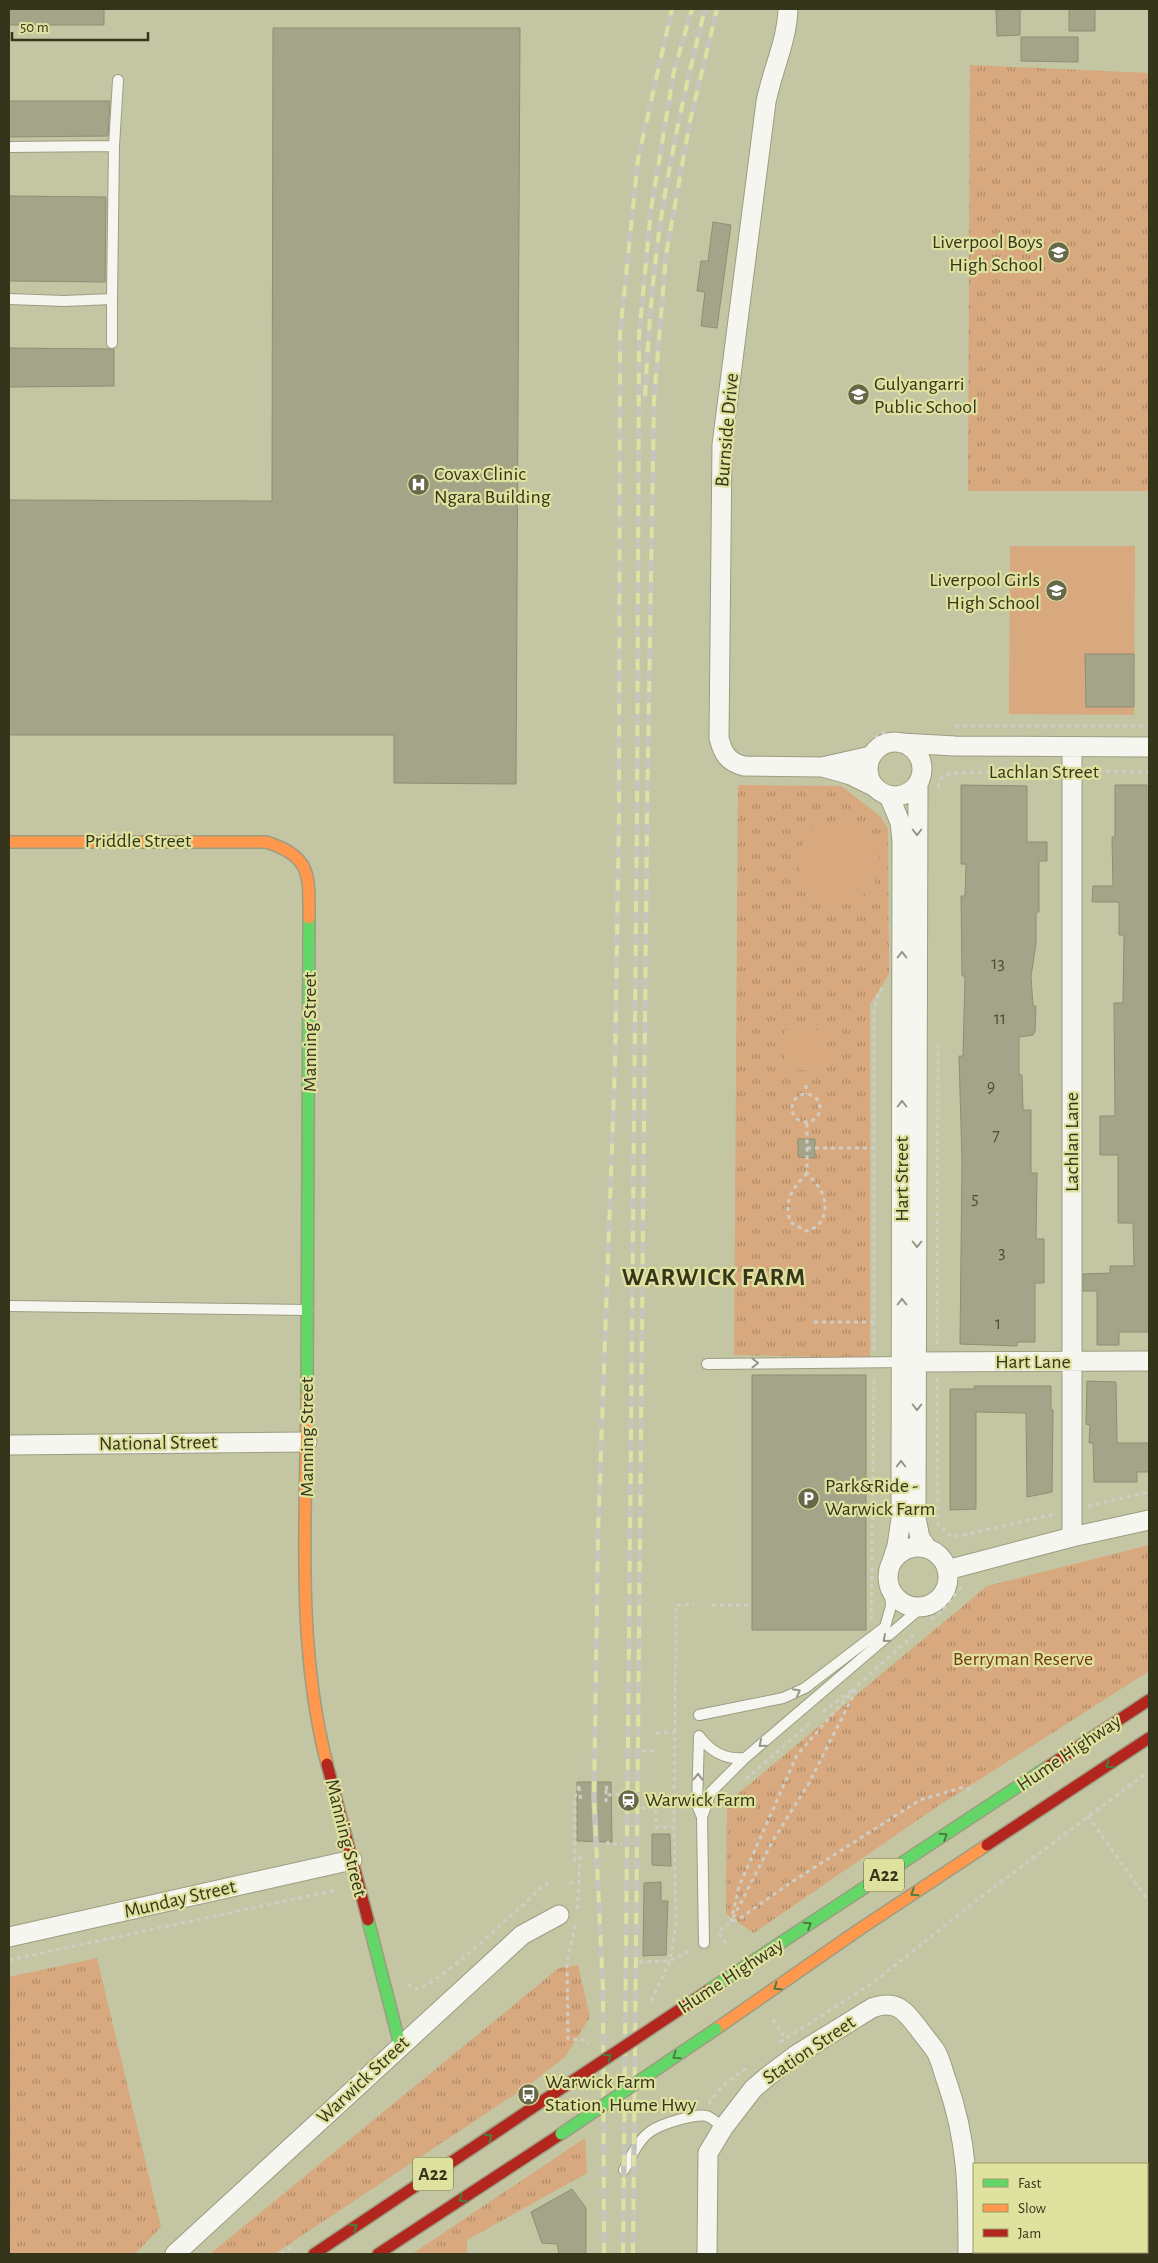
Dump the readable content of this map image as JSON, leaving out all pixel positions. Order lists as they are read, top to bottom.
{
  "streets": {
    "main road": [
      "Priddle Street",
      "Manning Street",
      "Hume Highway",
      "A22"
    ],
    "street": [
      "Burnside Drive",
      "Lachlan Street",
      "Lachlan Lane",
      "Hart Street",
      "Hart Lane",
      "National Street",
      "Munday Street",
      "Station Street",
      "Warwick Street"
    ]
  },
  "crossings": [
    ["Burnside Drive", "Hart Street"],
    ["Lachlan Street", "Lachlan Lane"],
    ["Priddle Street", "Manning Street"],
    ["Manning Street", "National Street"],
    ["Manning Street", "Munday Street"],
    ["Manning Street", "Warwick Street"],
    ["Lachlan Lane", "Hart Lane"],
    ["Hart Street", "Hart Lane"]
  ],
  "districts": ["WARWICK FARM"],
  "parks": ["Berryman Reserve"],
  "places": {
    "school or university": ["Liverpool Boys High School", "Gulyangarri Public School", "Liverpool Girls High School"],
    "hospital": ["Covax Clinic Ngara Building"],
    "parking": ["Park&Ride - Warwick Farm"],
    "station": ["Warwick Farm"],
    "bus stop": ["Warwick Farm Station, Hume Hwy"]
  },
  "house_numbers": [
    "13",
    "11",
    "9",
    "7",
    "5",
    "3",
    "1"
  ],
  "legend": ["Fast", "Slow", "Jam"],
  "scale_bar": "50 m"
}
